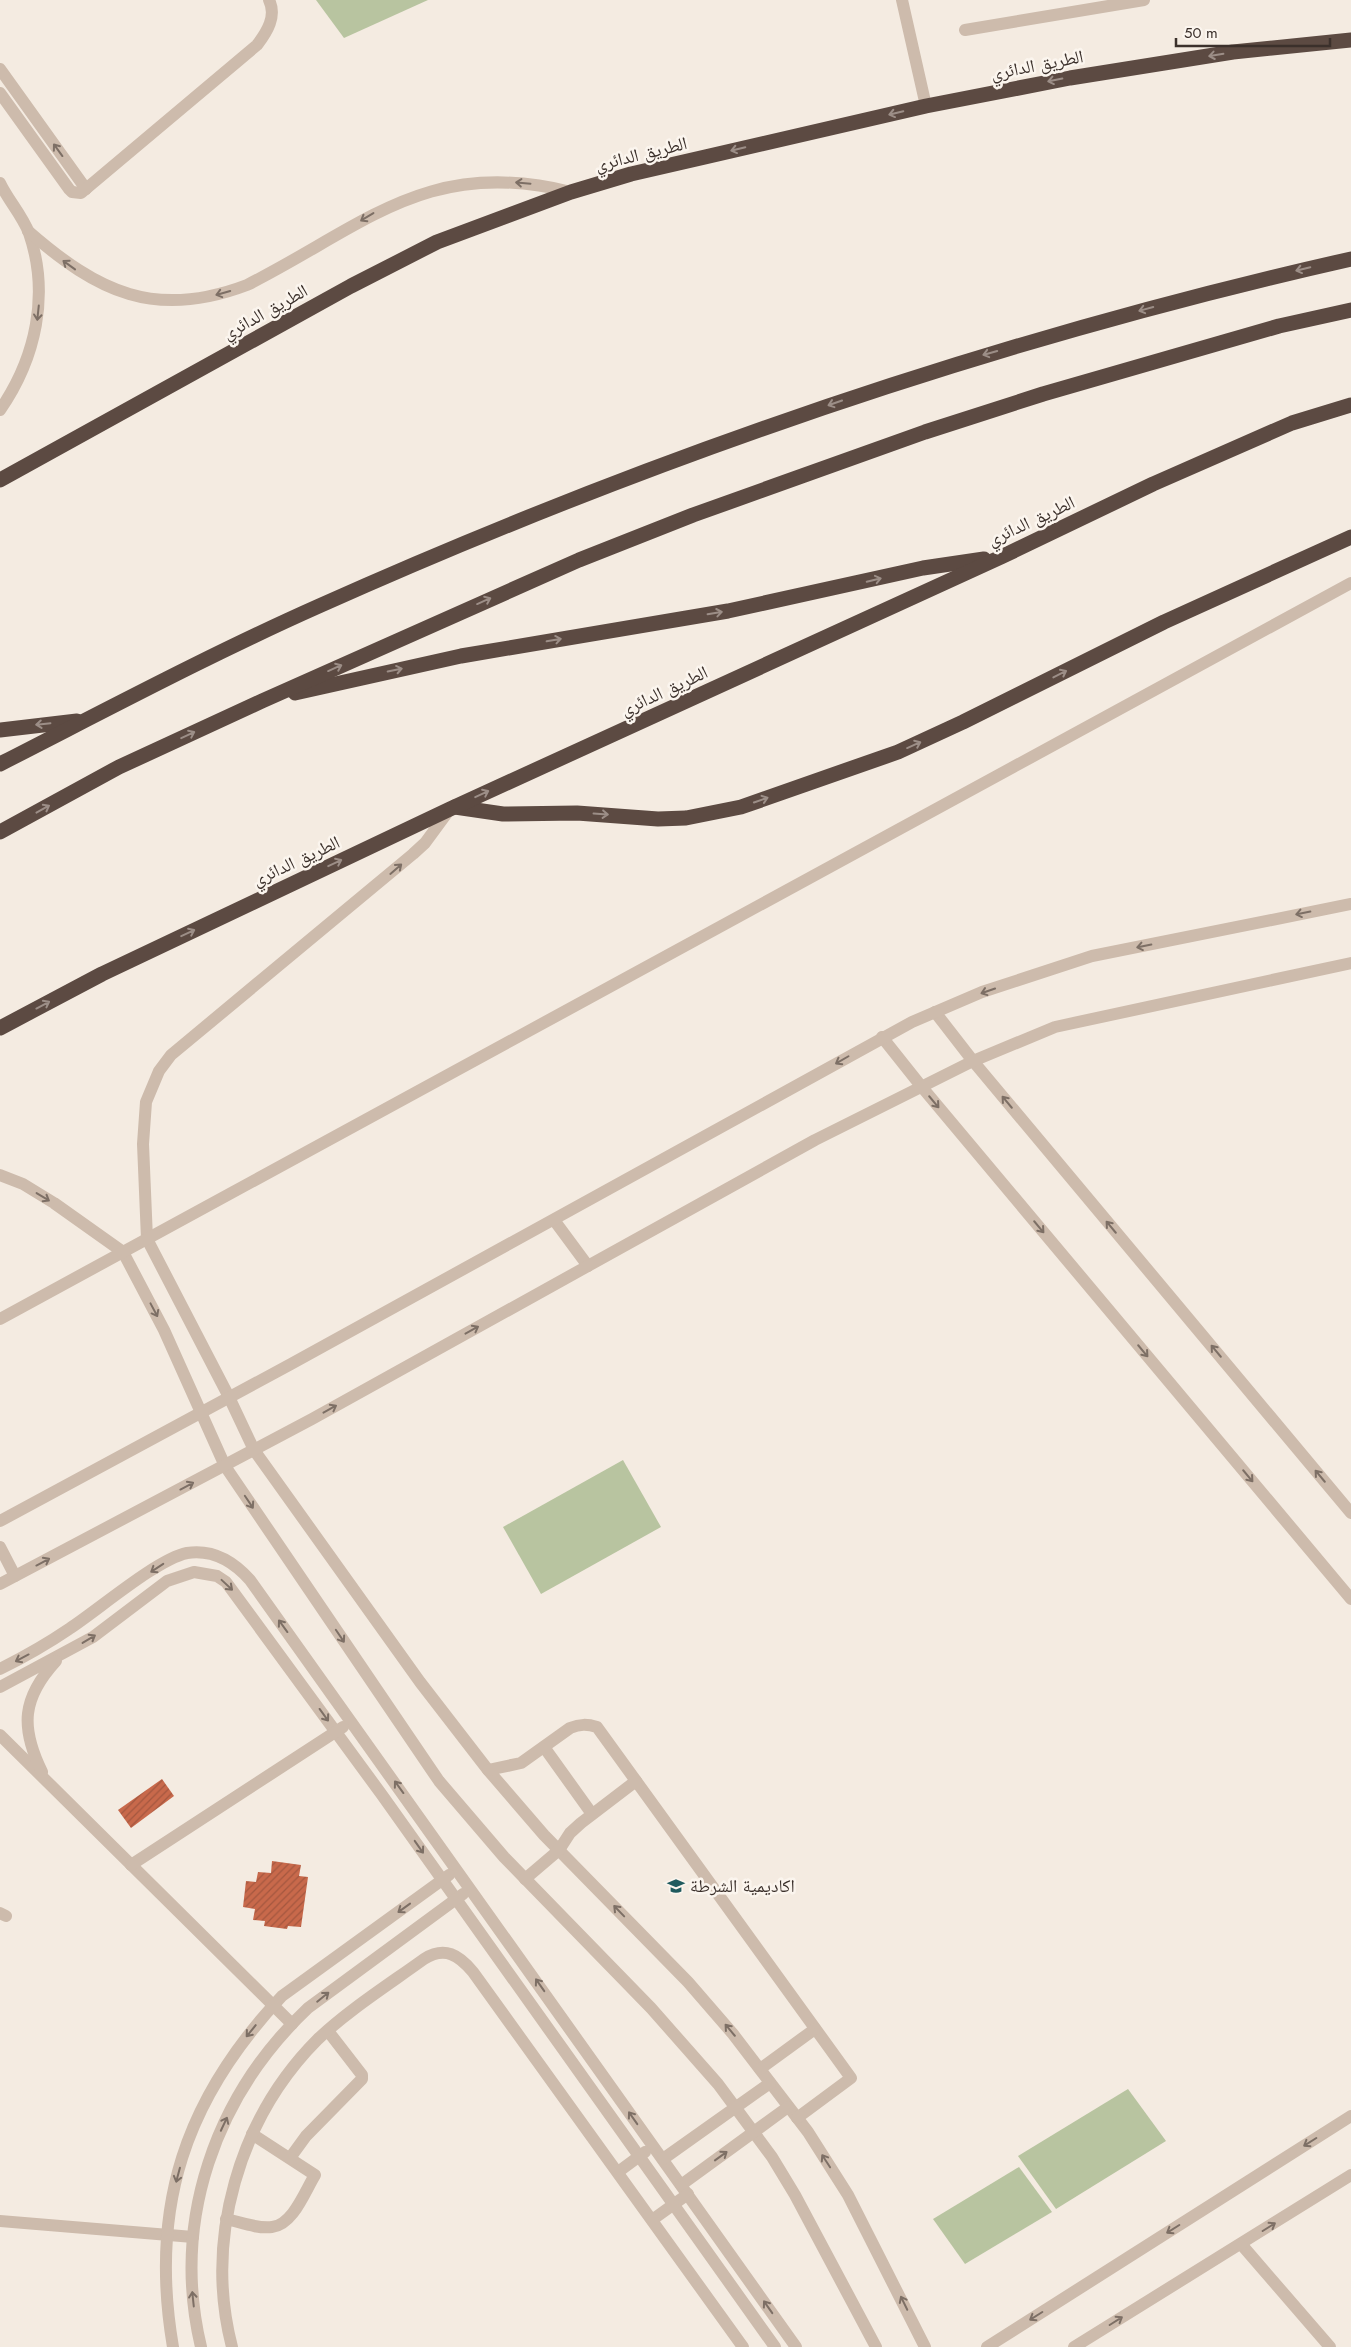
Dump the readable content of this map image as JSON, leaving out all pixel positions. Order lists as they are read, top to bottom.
{
  "streets": {
    "highway": ["الطريق الدائري"]
  },
  "places": {
    "school or university": ["اكاديمية الشرطة"]
  },
  "scale_bar": "50 m"
}
